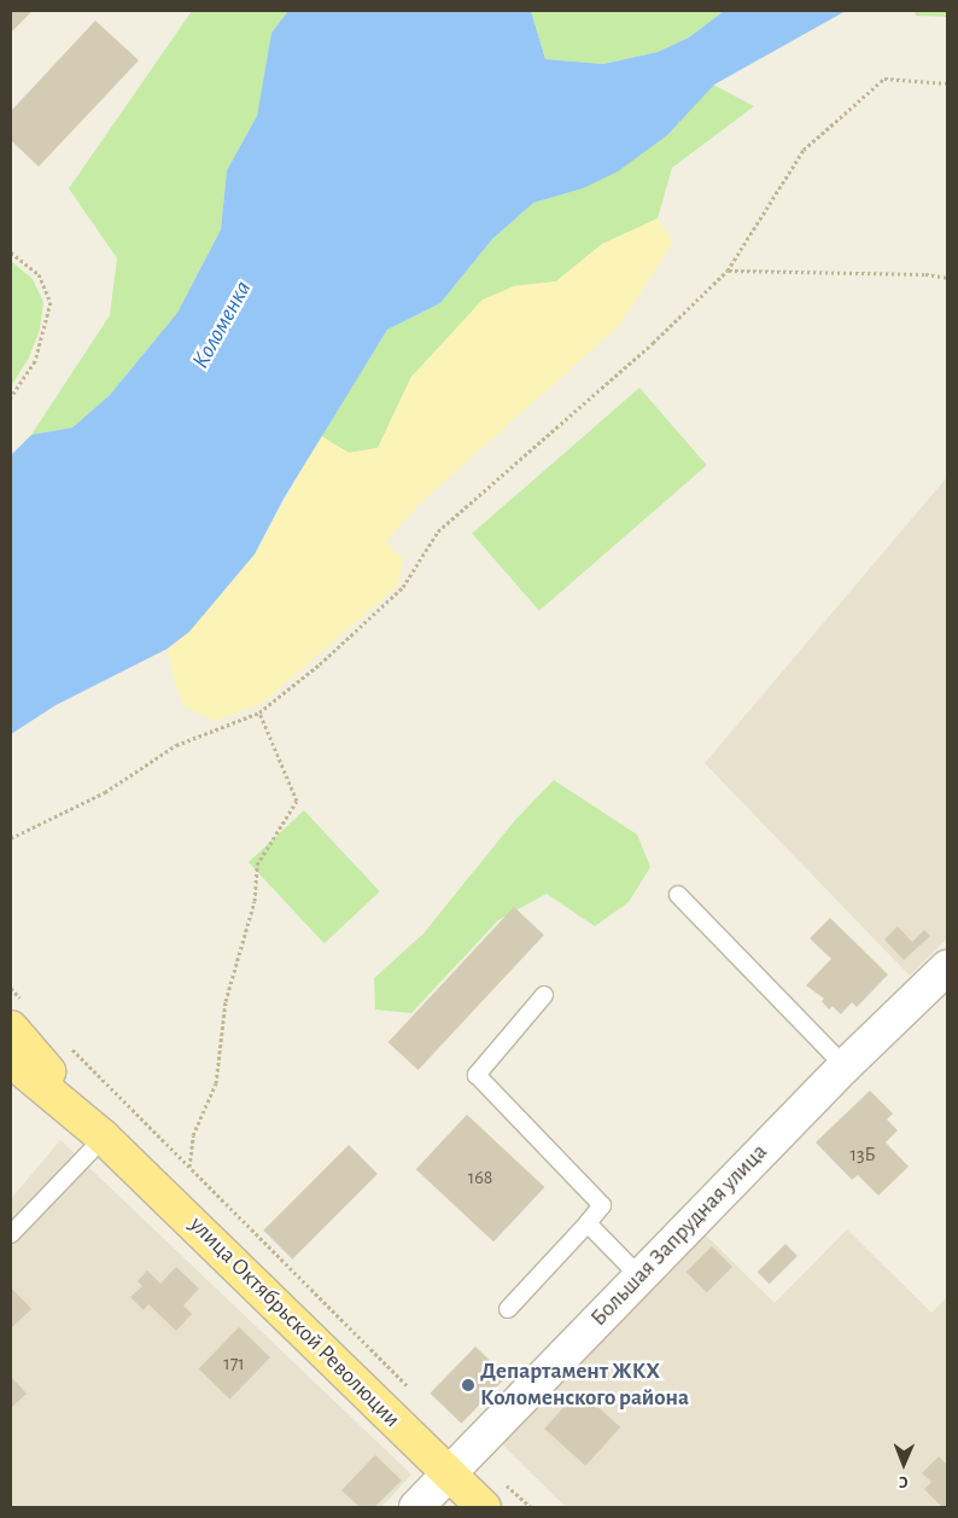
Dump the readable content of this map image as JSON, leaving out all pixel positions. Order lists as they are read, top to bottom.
{
  "streets": {
    "main road": ["улица Октябрьской Революции"],
    "street": ["Большая Запрудная улица"]
  },
  "crossings": [
    ["Большая Запрудная улица", "улица Октябрьской Революции"]
  ],
  "water": ["Коломенка"],
  "places": ["Департамент ЖКХ Коломенского района"],
  "house_numbers": ["13Б", "168", "171"],
  "north": "bottom"
}
